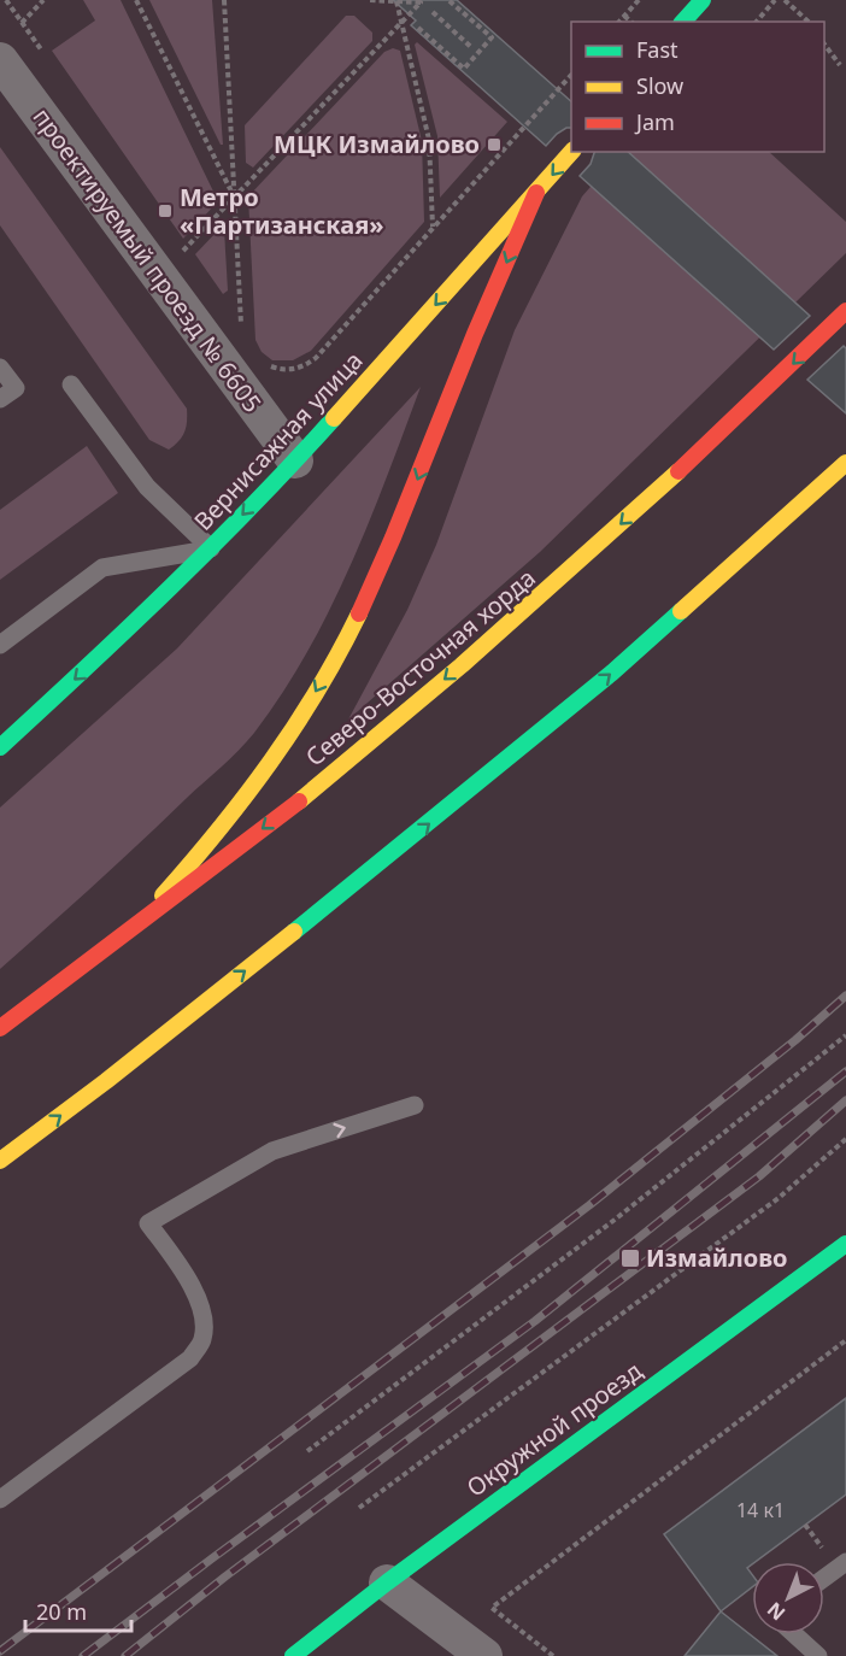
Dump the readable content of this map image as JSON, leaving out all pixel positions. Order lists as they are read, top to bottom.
{
  "streets": {
    "main road": ["Вернисажная улица", "Северо-Восточная хорда", "Окружной проезд"],
    "street": ["проектируемый проезд № 6605"]
  },
  "crossings": [
    ["проектируемый проезд № 6605", "Вернисажная улица"]
  ],
  "places": {
    "transit": ["МЦК Измайлово", "Метро «Партизанская»", "Измайлово"]
  },
  "house_numbers": ["14 к1"],
  "legend": ["Fast", "Slow", "Jam"],
  "scale_bar": "20 m",
  "north": "bottom left"
}
